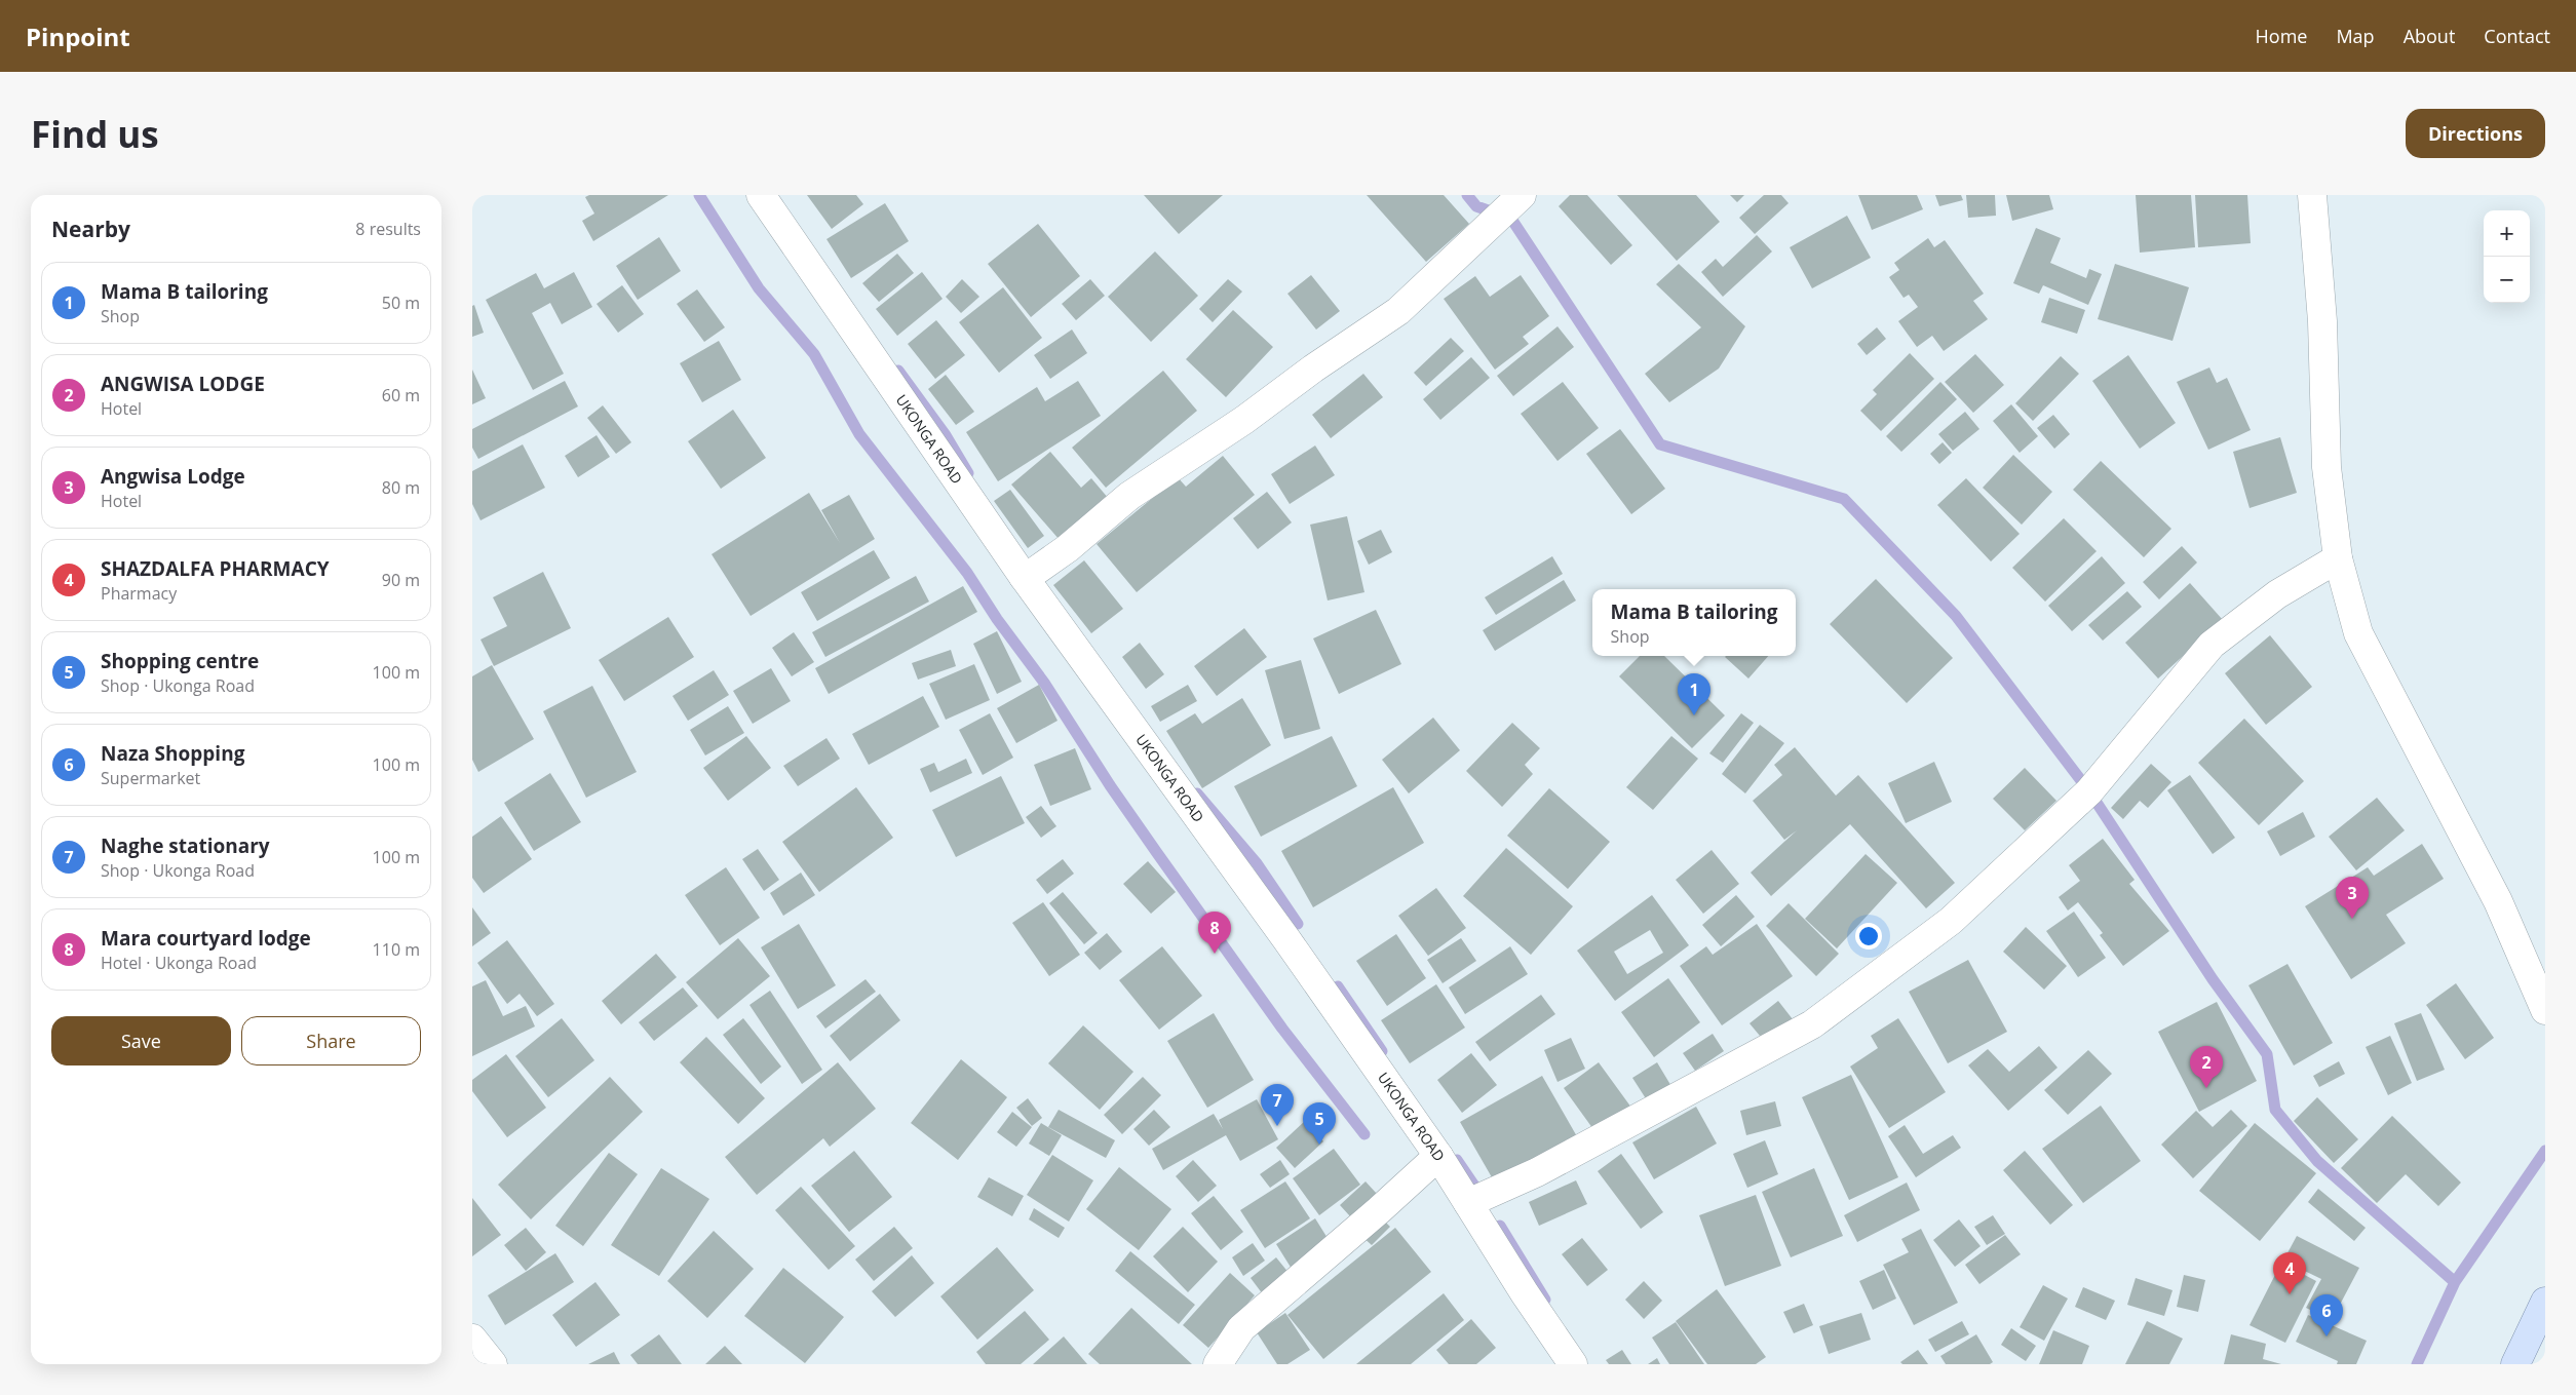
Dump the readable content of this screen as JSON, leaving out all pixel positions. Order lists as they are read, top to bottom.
{
  "streets": {
    "street": ["UKONGA ROAD"]
  },
  "page": {
    "header": "Pinpoint",
    "nav": [
      "Home",
      "Map",
      "About",
      "Contact"
    ],
    "buttons": [
      "Directions",
      ["Save", "Share"]
    ],
    "title": "Find us",
    "heading": ["Nearby", "8 results"],
    "map_buttons": ["+", "−"],
    "list": [
      {
        "mark": "1",
        "name": "Mama B tailoring",
        "note": "Shop",
        "value": "50 m"
      },
      {
        "mark": "2",
        "name": "ANGWISA LODGE",
        "note": "Hotel",
        "value": "60 m"
      },
      {
        "mark": "3",
        "name": "Angwisa Lodge",
        "note": "Hotel",
        "value": "80 m"
      },
      {
        "mark": "4",
        "name": "SHAZDALFA PHARMACY",
        "note": "Pharmacy",
        "value": "90 m"
      },
      {
        "mark": "5",
        "name": "Shopping centre",
        "note": "Shop · Ukonga Road",
        "value": "100 m"
      },
      {
        "mark": "6",
        "name": "Naza Shopping",
        "note": "Supermarket",
        "value": "100 m"
      },
      {
        "mark": "7",
        "name": "Naghe stationary",
        "note": "Shop · Ukonga Road",
        "value": "100 m"
      },
      {
        "mark": "8",
        "name": "Mara courtyard lodge",
        "note": "Hotel · Ukonga Road",
        "value": "110 m"
      }
    ],
    "popup": ["Mama B tailoring", "Shop"],
    "pins": [
      "1",
      "3",
      "8",
      "2",
      "7",
      "5",
      "4",
      "6"
    ]
  }
}
